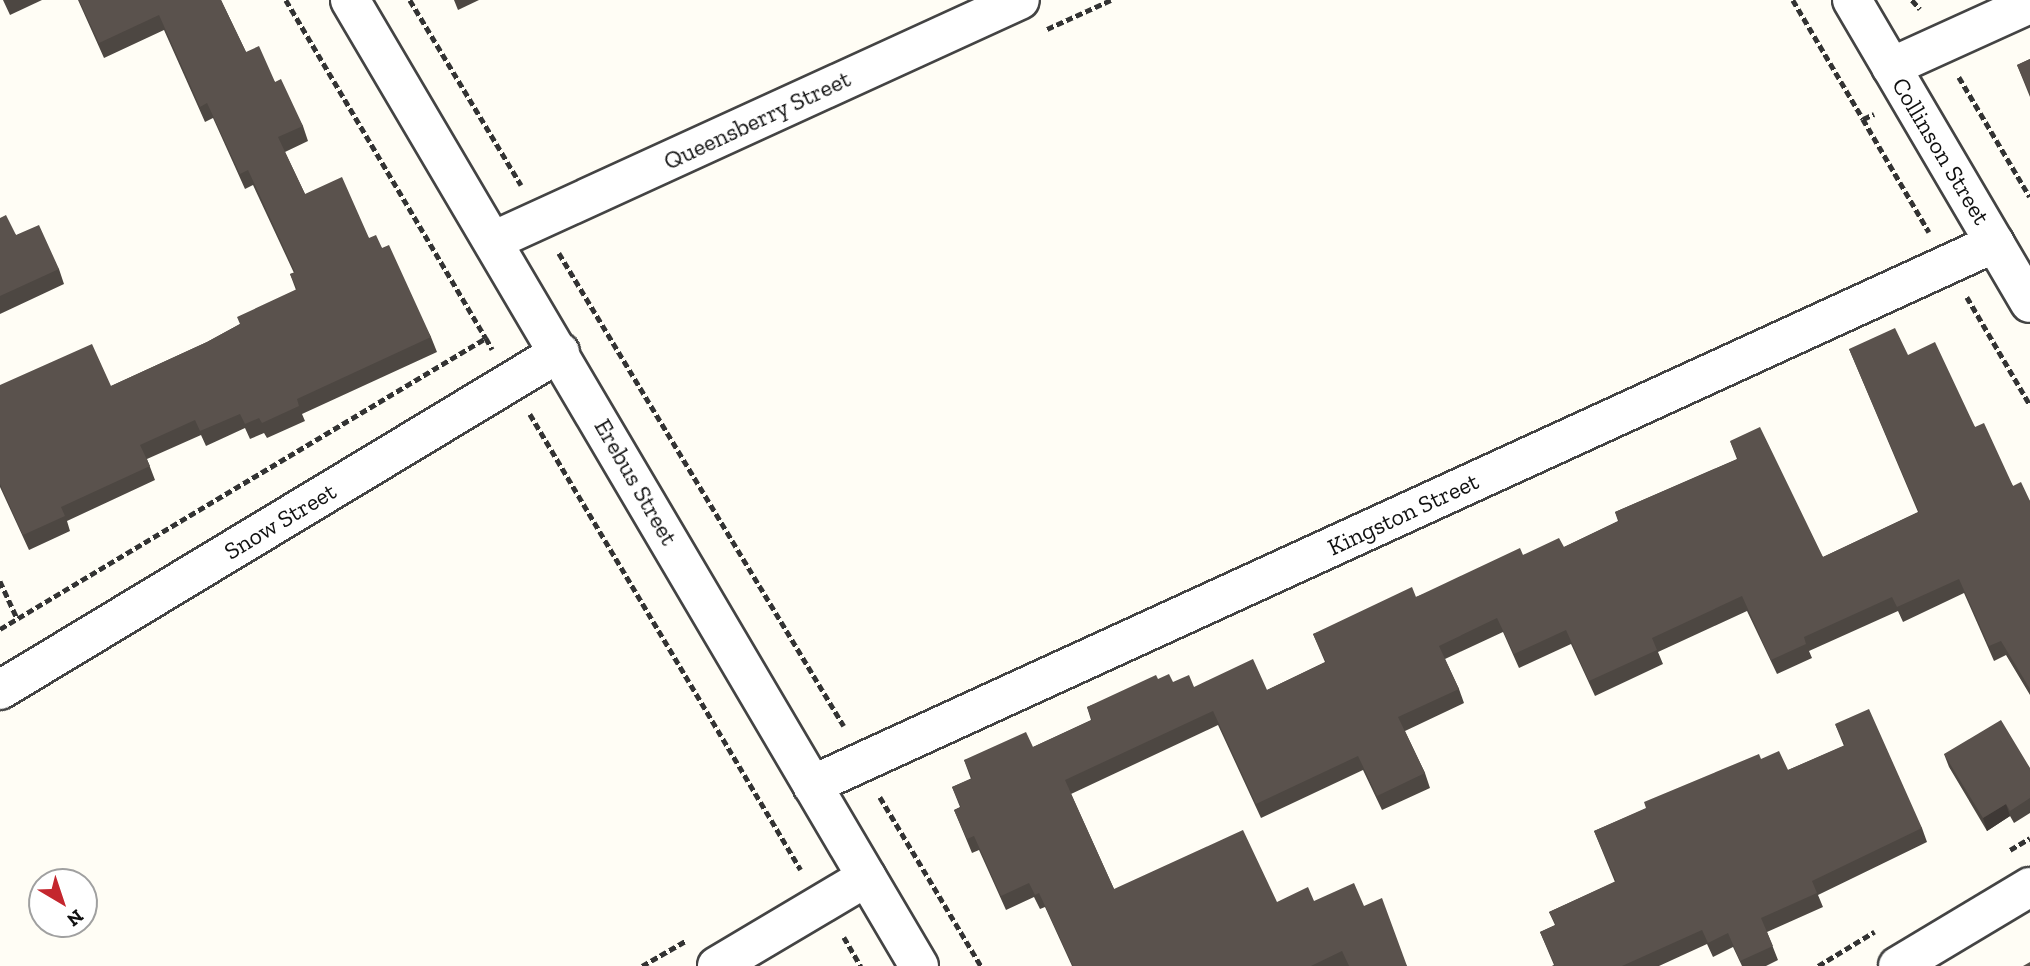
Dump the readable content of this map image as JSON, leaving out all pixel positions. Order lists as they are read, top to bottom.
{
  "streets": {
    "street": [
      "Queensberry Street",
      "Collinson Street",
      "Erebus Street",
      "Kingston Street",
      "Snow Street"
    ]
  },
  "crossings": [
    ["Queensberry Street", "Erebus Street"],
    ["Collinson Street", "Kingston Street"],
    ["Erebus Street", "Kingston Street"],
    ["Erebus Street", "Snow Street"]
  ],
  "north": "bottom right"
}
